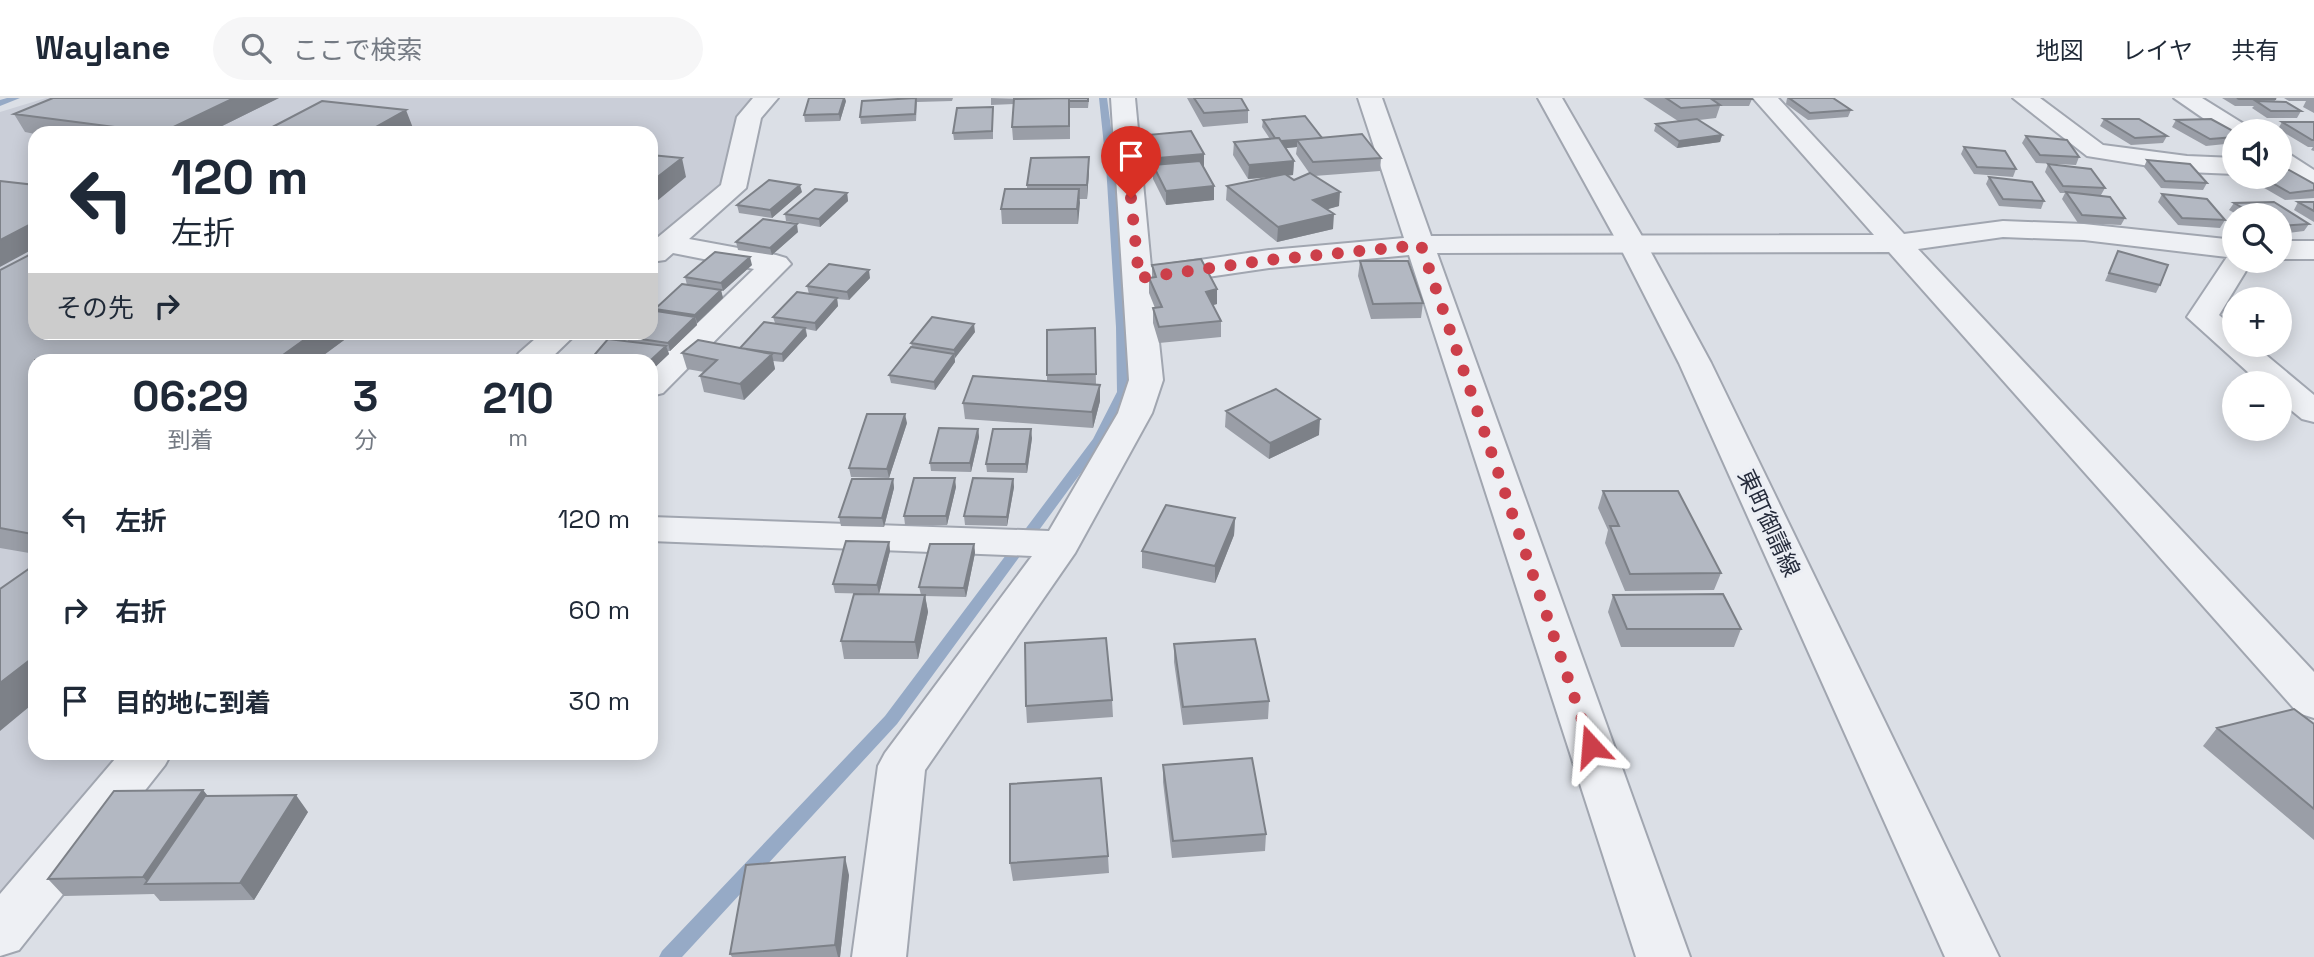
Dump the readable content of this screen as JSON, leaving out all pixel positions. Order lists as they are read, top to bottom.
{
  "streets": {
    "street": ["東町御請線"]
  },
  "page": {
    "header": "Waylane",
    "search": "ここで検索",
    "nav": ["地図", "レイヤ", "共有"],
    "map_buttons": ["+", "−"],
    "turn": ["120 m", "左折"],
    "then": "その先",
    "eta": [
      "06:29",
      "到着",
      "3",
      "分",
      "210",
      "m"
    ],
    "list": [
      {
        "name": "左折",
        "value": "120 m"
      },
      {
        "name": "右折",
        "value": "60 m"
      },
      {
        "name": "目的地に到着",
        "value": "30 m"
      }
    ]
  }
}
